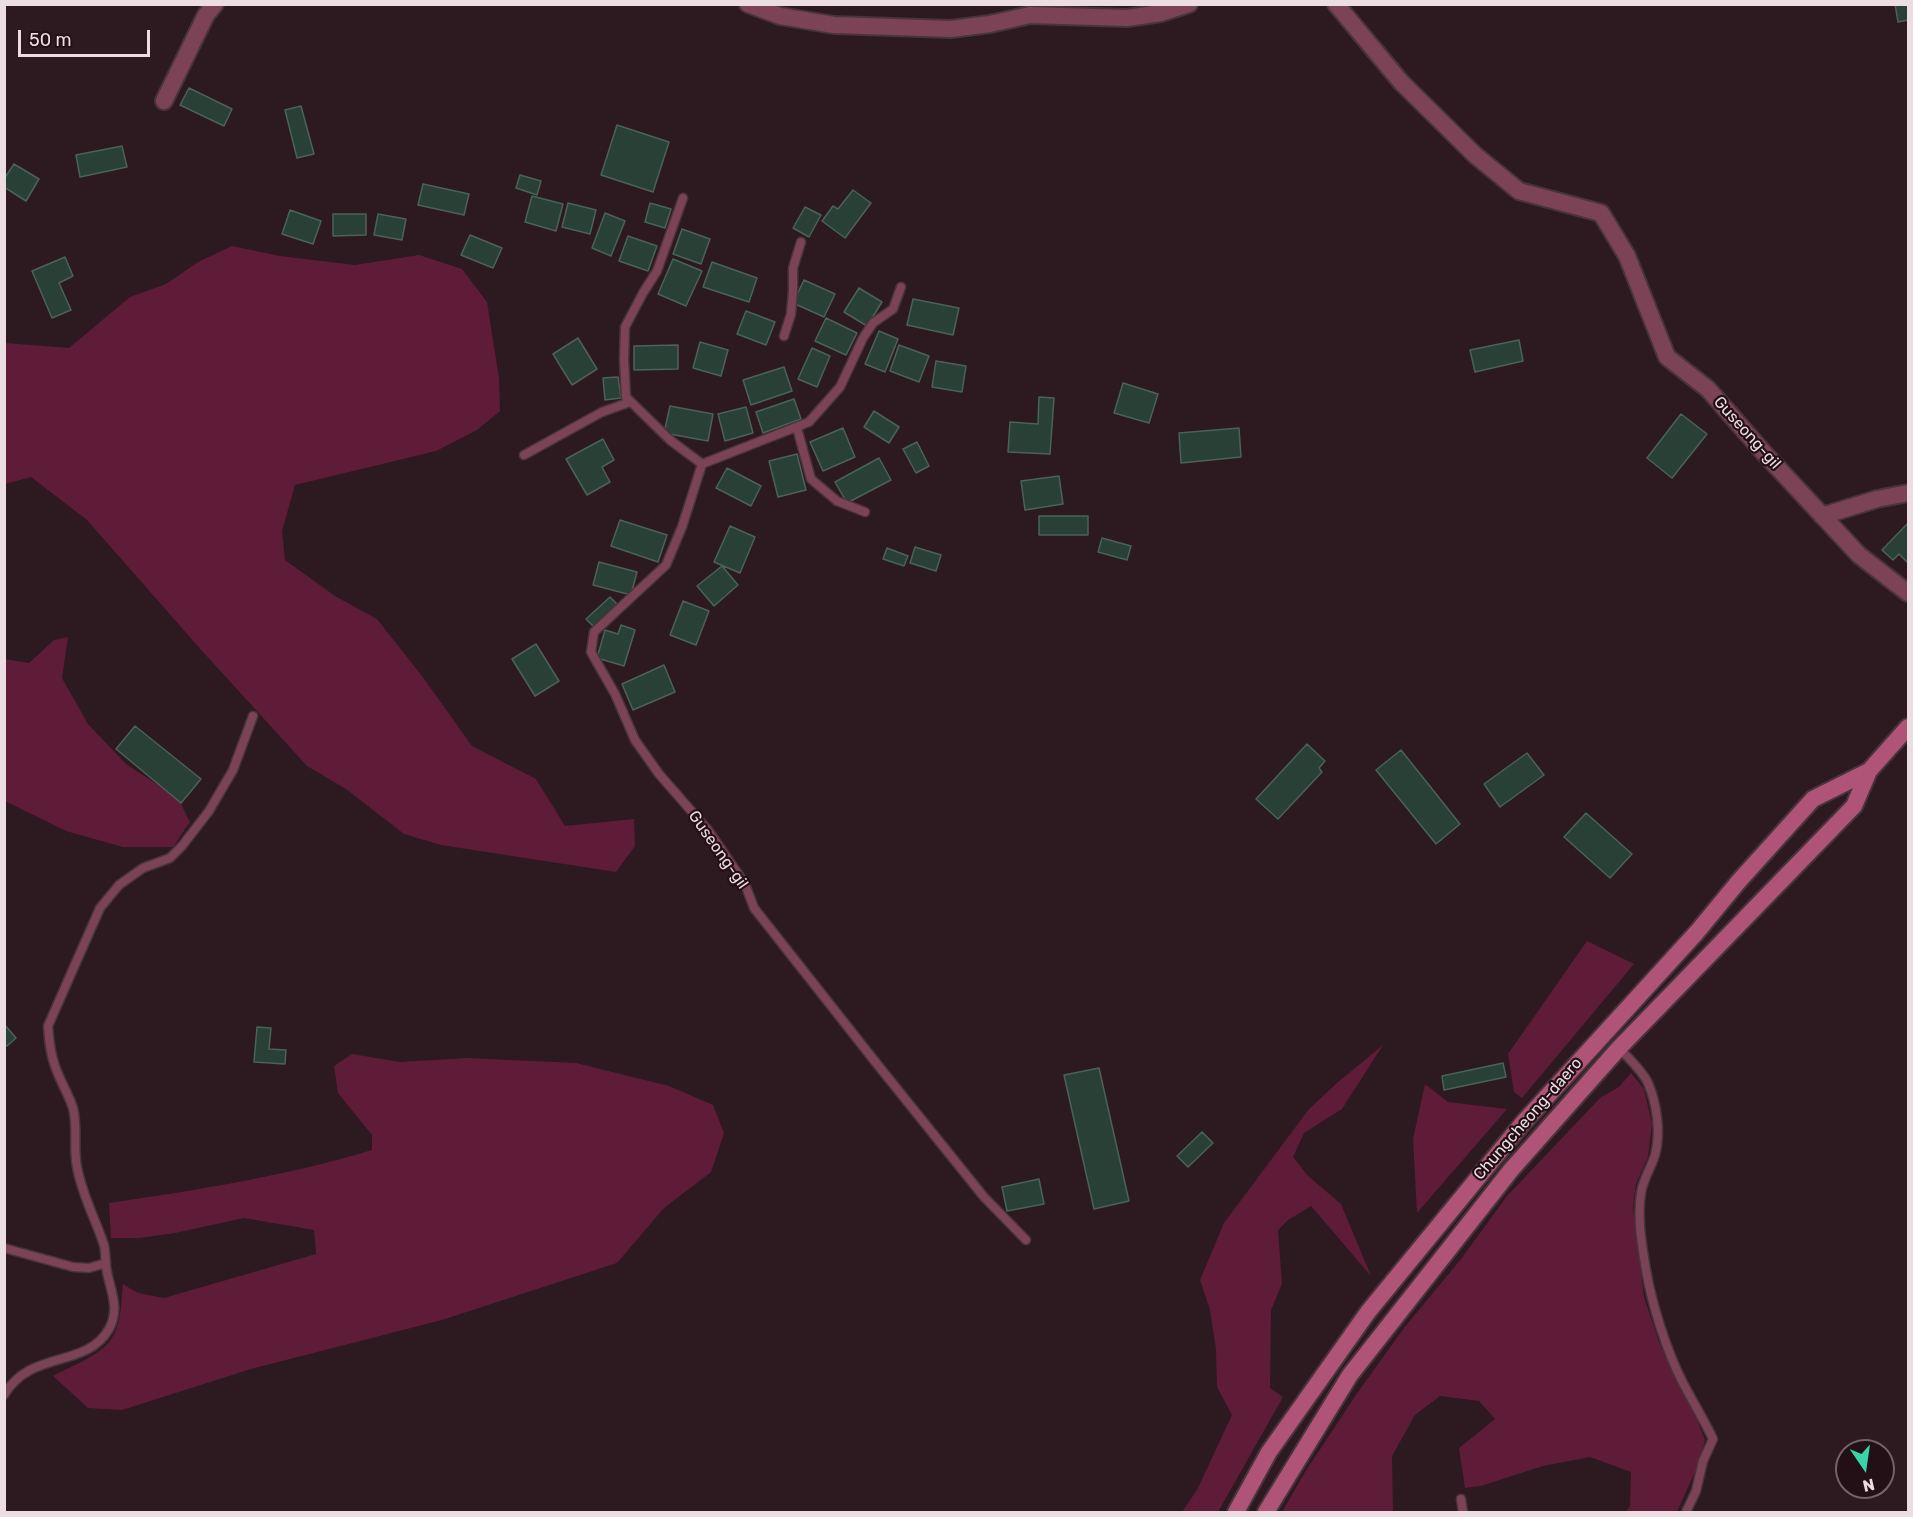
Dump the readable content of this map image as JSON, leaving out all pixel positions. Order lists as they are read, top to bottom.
{
  "streets": {
    "main road": ["Chungcheong-daero"],
    "street": ["Guseong-gil"]
  },
  "scale_bar": "50 m",
  "north": "bottom"
}
